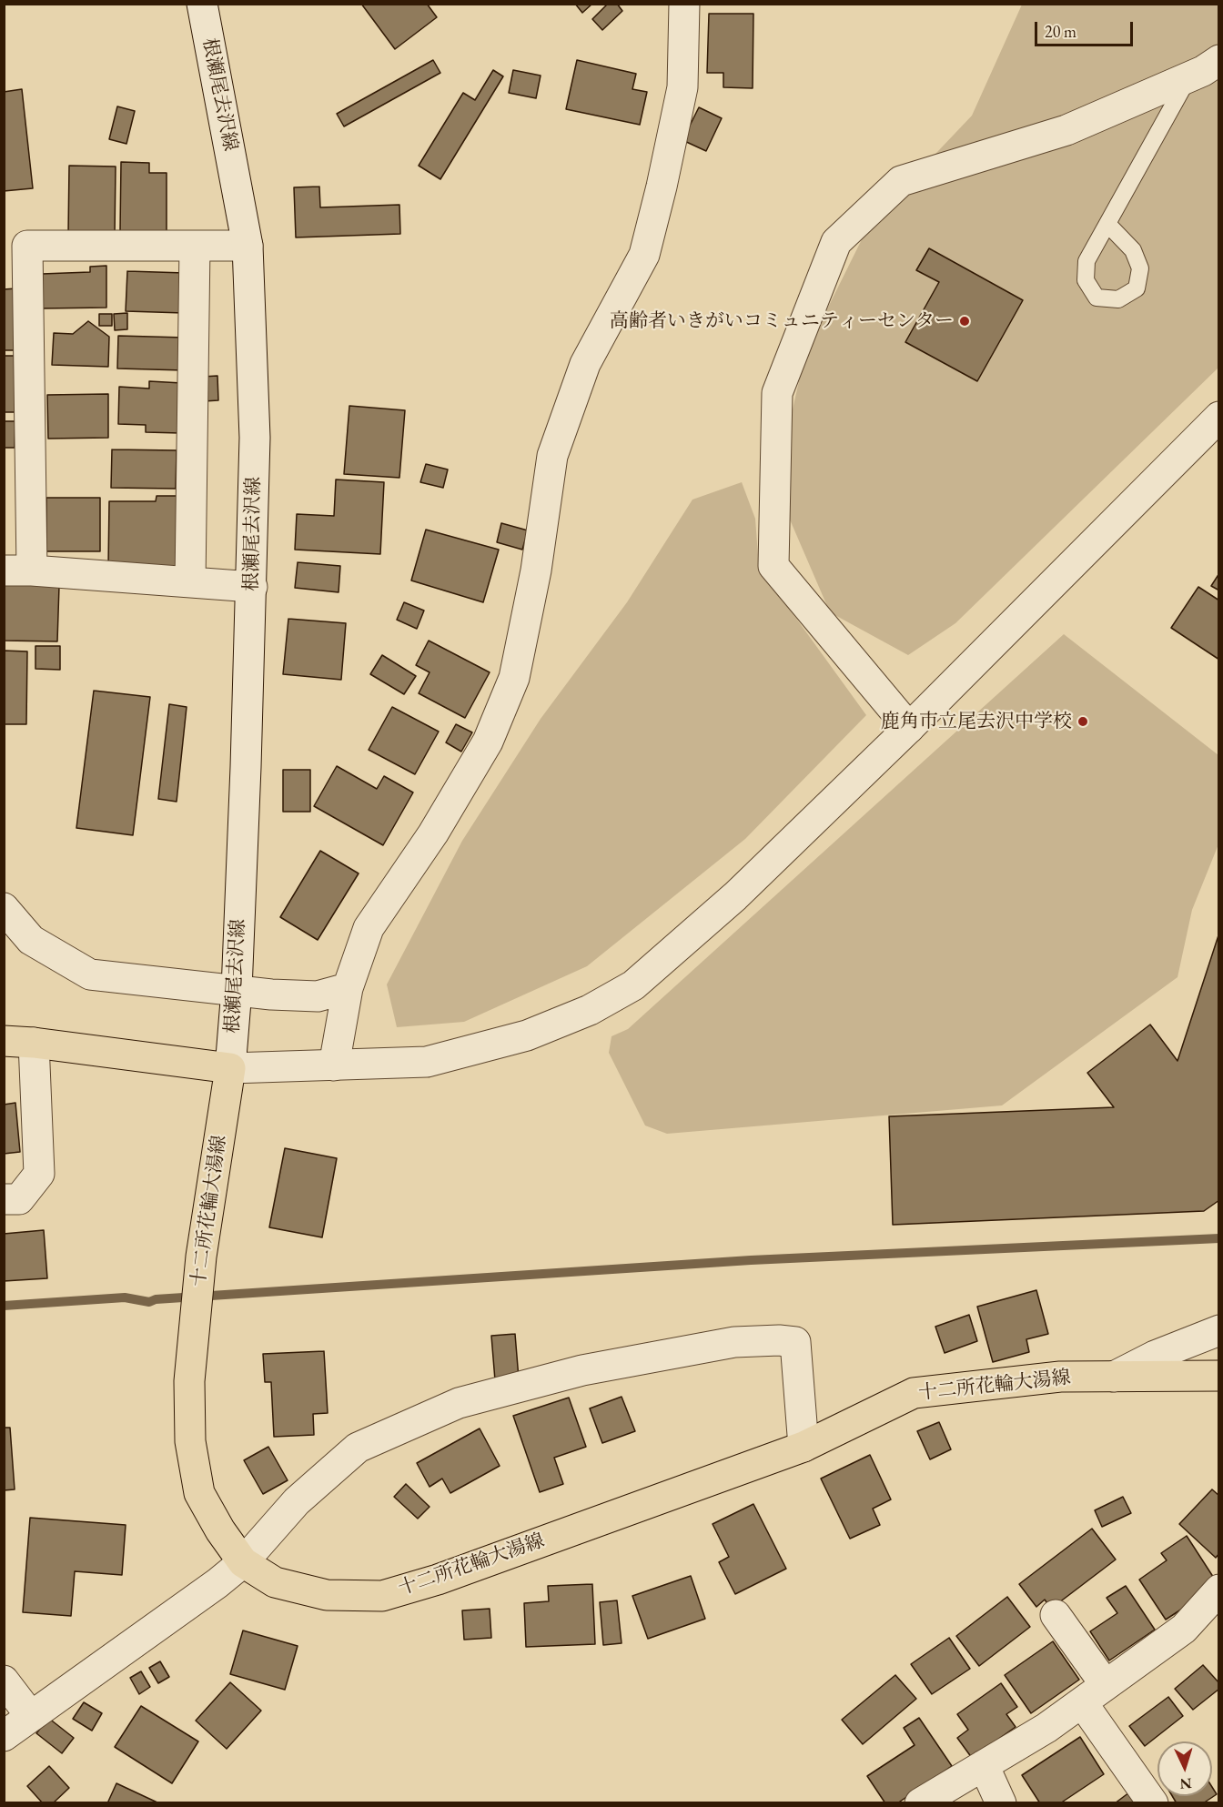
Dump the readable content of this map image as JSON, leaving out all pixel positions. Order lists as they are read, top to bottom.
{
  "streets": {
    "main road": ["十二所花輪大湯線"],
    "street": ["根瀬尾去沢線"]
  },
  "crossings": [
    ["根瀬尾去沢線", "十二所花輪大湯線"]
  ],
  "places": ["高齢者いきがいコミュニティーセンター", "鹿角市立尾去沢中学校"],
  "scale_bar": "20 m",
  "north": "bottom"
}
